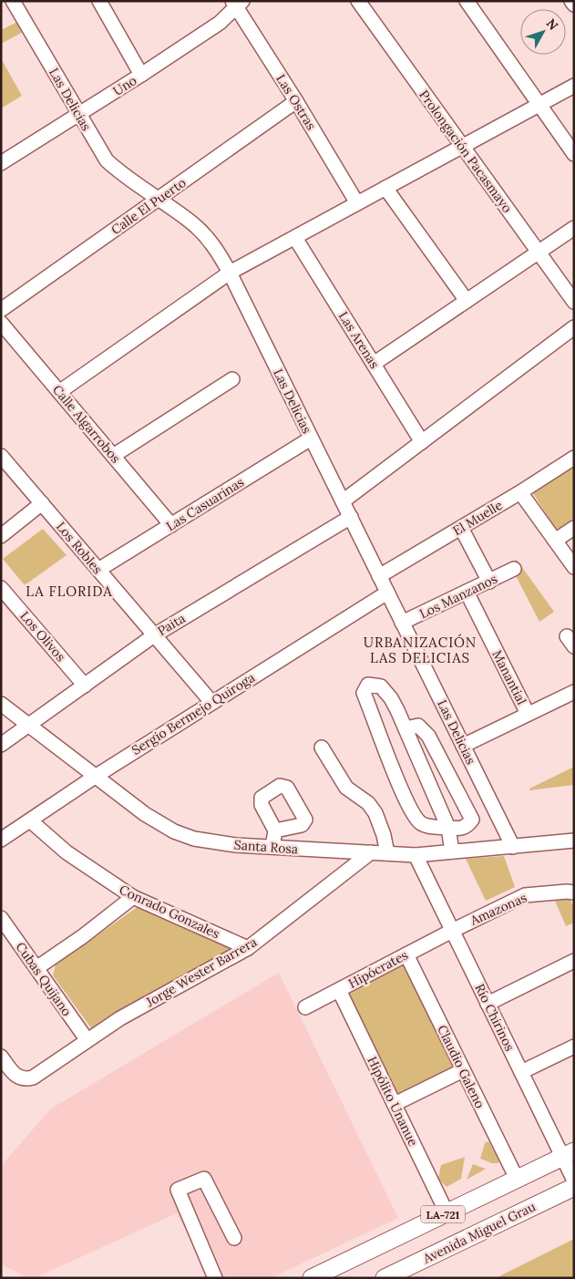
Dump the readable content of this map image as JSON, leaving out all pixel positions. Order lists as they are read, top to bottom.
{
  "streets": {
    "main road": ["LA-721", "Avenida Miguel Grau"],
    "street": [
      "Uno",
      "Las Delicias",
      "Las Ostras",
      "Prolongación Pacasmayo",
      "Calle El Puerto",
      "Las Arenas",
      "Calle Algarrobos",
      "Las Casuarinas",
      "El Muelle",
      "Los Robles",
      "Los Manzanos",
      "Paita",
      "Los Olivos",
      "Manantial",
      "Sergio Bermejo Quiroga",
      "Santa Rosa",
      "Amazonas",
      "Conrado Gonzales",
      "Hipócrates",
      "Jorge Wester Barrera",
      "Cubas Quijano",
      "Río Chirinos",
      "Claudio Galeno",
      "Hipólito Unanue"
    ]
  },
  "crossings": [
    ["Uno", "Las Delicias"],
    ["Uno", "Las Ostras"],
    ["Las Delicias", "Calle El Puerto"],
    ["Las Delicias", "Las Casuarinas"],
    ["Las Delicias", "El Muelle"],
    ["Las Delicias", "Los Manzanos"],
    ["Las Delicias", "Paita"],
    ["Las Delicias", "Sergio Bermejo Quiroga"],
    ["Las Delicias", "Santa Rosa"],
    ["Las Ostras", "Calle El Puerto"],
    ["Calle Algarrobos", "Las Casuarinas"],
    ["Las Casuarinas", "Los Robles"],
    ["Los Robles", "Paita"],
    ["Los Robles", "Sergio Bermejo Quiroga"],
    ["Los Manzanos", "Manantial"],
    ["Paita", "Los Olivos"],
    ["Paita", "Santa Rosa"],
    ["Sergio Bermejo Quiroga", "Santa Rosa"],
    ["Sergio Bermejo Quiroga", "Conrado Gonzales"],
    ["Santa Rosa", "Jorge Wester Barrera"],
    ["Santa Rosa", "Río Chirinos"],
    ["Amazonas", "Hipócrates"],
    ["Amazonas", "Río Chirinos"],
    ["Conrado Gonzales", "Jorge Wester Barrera"],
    ["Hipócrates", "Río Chirinos"],
    ["Hipócrates", "Claudio Galeno"],
    ["Hipócrates", "Hipólito Unanue"],
    ["Jorge Wester Barrera", "Cubas Quijano"],
    ["Río Chirinos", "LA-721"],
    ["Claudio Galeno", "LA-721"],
    ["Hipólito Unanue", "LA-721"]
  ],
  "districts": ["LA FLORIDA", "URBANIZACIÓN LAS DELICIAS"],
  "north": "top right"
}
